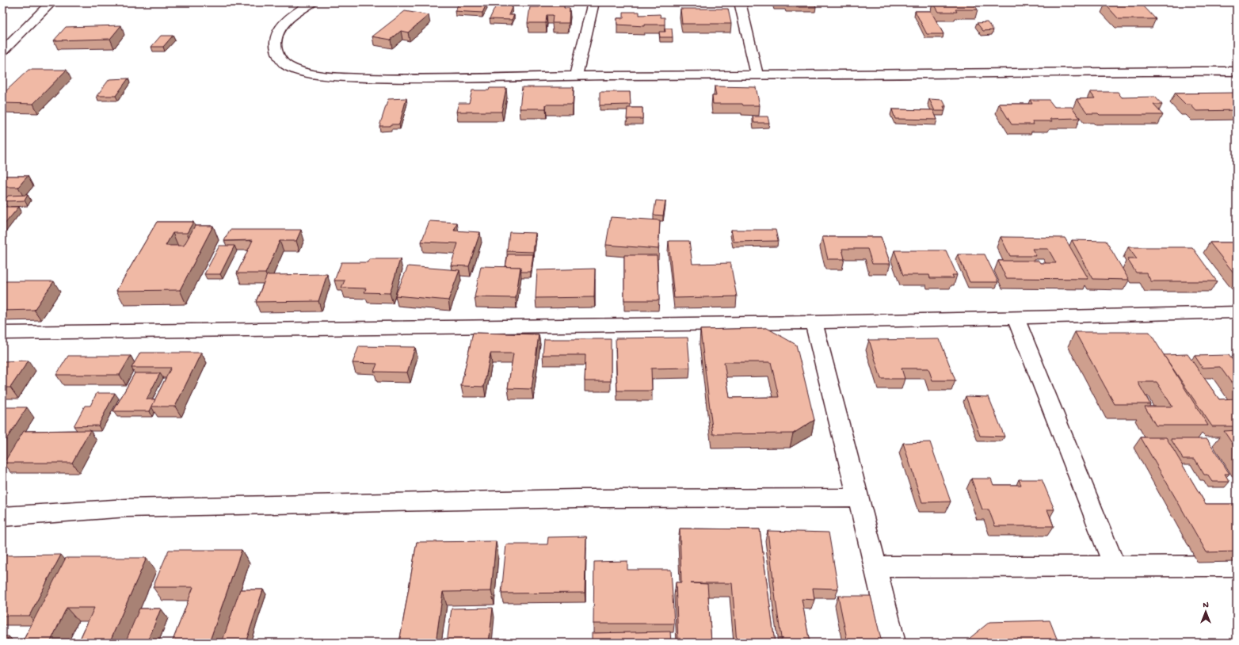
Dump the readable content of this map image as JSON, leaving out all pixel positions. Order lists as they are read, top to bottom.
{
  "north": "top"
}
